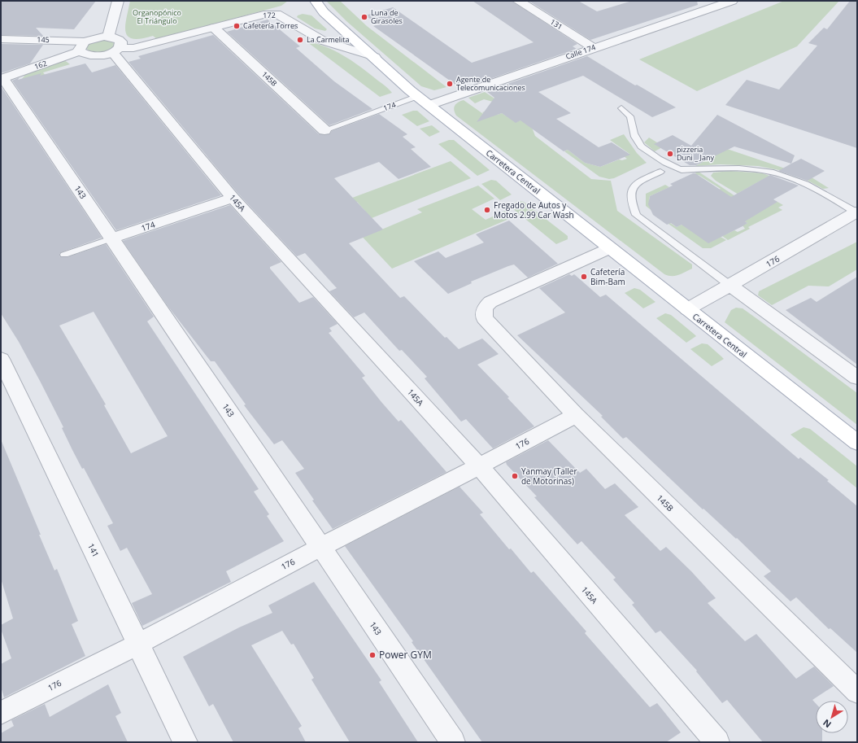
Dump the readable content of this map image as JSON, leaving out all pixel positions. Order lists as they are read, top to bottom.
{
  "streets": {
    "main road": ["Carretera Central"],
    "street": [
      "172",
      "131",
      "145",
      "Calle 174",
      "162",
      "145B",
      "174",
      "143",
      "145A",
      "176",
      "141"
    ]
  },
  "crossings": [
    ["172", "145"],
    ["172", "162"],
    ["172", "145B"],
    ["172", "Carretera Central"],
    ["172", "145A"],
    ["131", "Calle 174"],
    ["145", "162"],
    ["Calle 174", "Carretera Central"],
    ["162", "143"],
    ["145B", "174"],
    ["145B", "Carretera Central"],
    ["145B", "176"],
    ["174", "Carretera Central"],
    ["174", "143"],
    ["174", "145A"],
    ["Carretera Central", "176"],
    ["143", "176"],
    ["145A", "176"],
    ["176", "141"]
  ],
  "parks": ["Organopónico El Triángulo"],
  "places": [
    "Luna de Girasoles",
    "Cafetería Torres",
    "La Carmelita",
    "Agente de Telecomunicaciones",
    "pizzeria Duni _ Jany",
    "Fregado de Autos y Motos 2.99 Car Wash",
    "Cafetería Bim-Bam",
    "Yanmay (Taller de Motorinas)",
    "Power GYM"
  ],
  "north": "bottom left"
}
